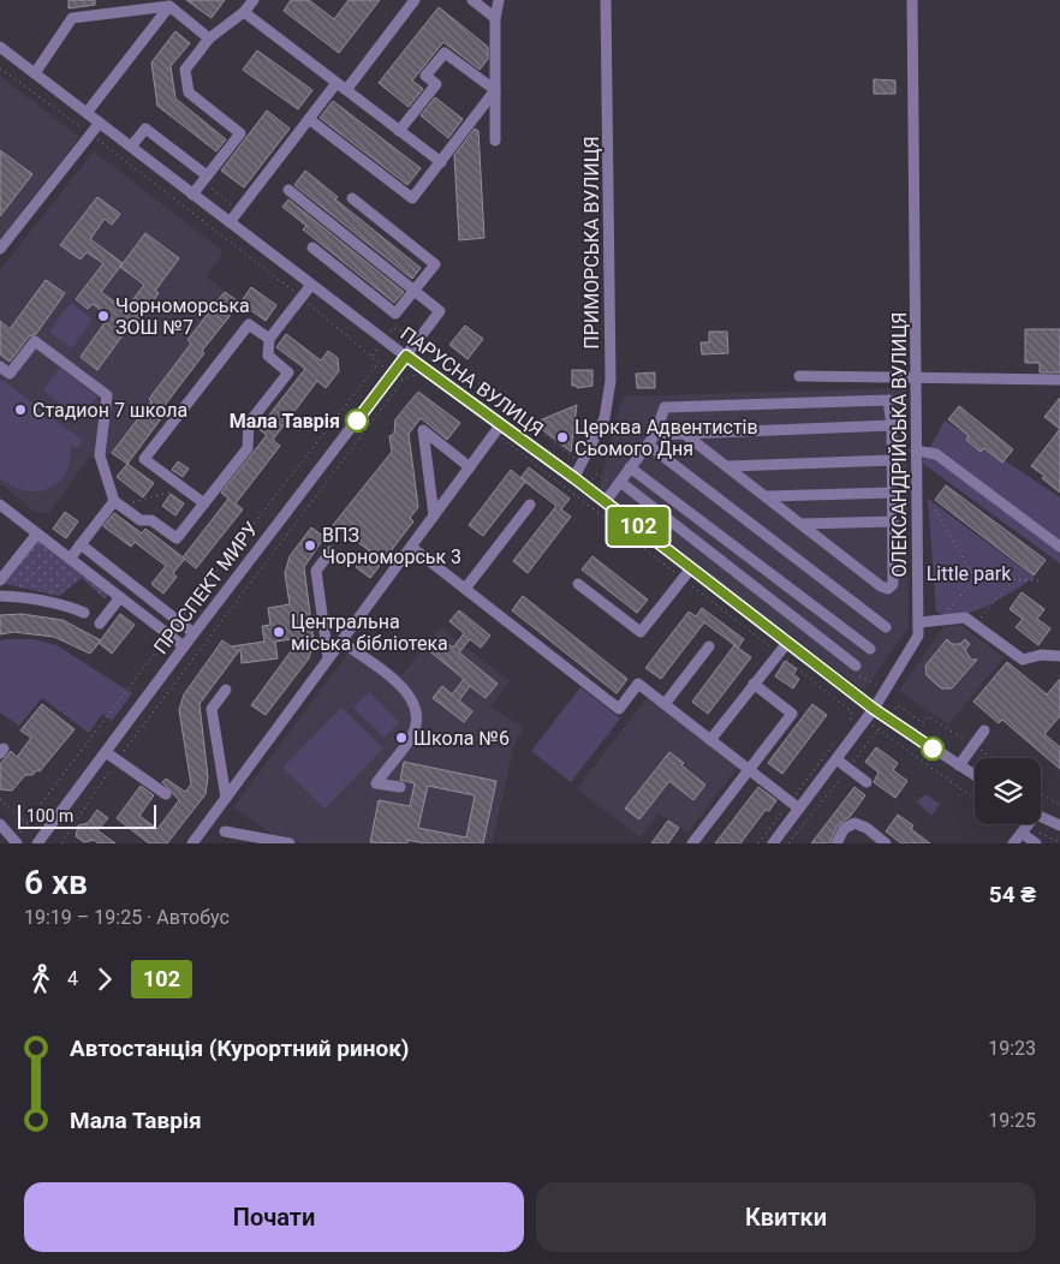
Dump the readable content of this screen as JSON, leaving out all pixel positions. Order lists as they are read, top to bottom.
{
  "streets": {
    "street": [
      "ПРИМОРСЬКА ВУЛИЦЯ",
      "ПАРУСНА ВУЛИЦЯ",
      "ОЛЕКСАНДРІЙСЬКА ВУЛИЦЯ",
      "ПРОСПЕКТ МИРУ"
    ]
  },
  "crossings": [
    ["ПРИМОРСЬКА ВУЛИЦЯ", "ПАРУСНА ВУЛИЦЯ"],
    ["ПАРУСНА ВУЛИЦЯ", "ОЛЕКСАНДРІЙСЬКА ВУЛИЦЯ"],
    ["ПАРУСНА ВУЛИЦЯ", "ПРОСПЕКТ МИРУ"]
  ],
  "parks": ["Little park"],
  "places": [
    "Чорноморська ЗОШ №7",
    "Стадион 7 школа",
    "Мала Таврія",
    "Церква Адвентистів Сьомого Дня",
    "ВПЗ Чорноморськ 3",
    "Центральна міська бібліотека",
    "Школа №6"
  ],
  "lines": ["bus line 102"],
  "scale_bar": "100 m",
  "page": {
    "on_map": "102",
    "scale": "100 m",
    "heading": ["6 хв", "19:19 – 19:25 · Автобус", "54 ₴"],
    "legs": ["4", "102"],
    "list": [
      {
        "name": "Автостанція (Курортний ринок)",
        "value": "19:23"
      },
      {
        "name": "Мала Таврія",
        "value": "19:25"
      }
    ],
    "buttons": ["Почати", "Квитки"]
  }
}
